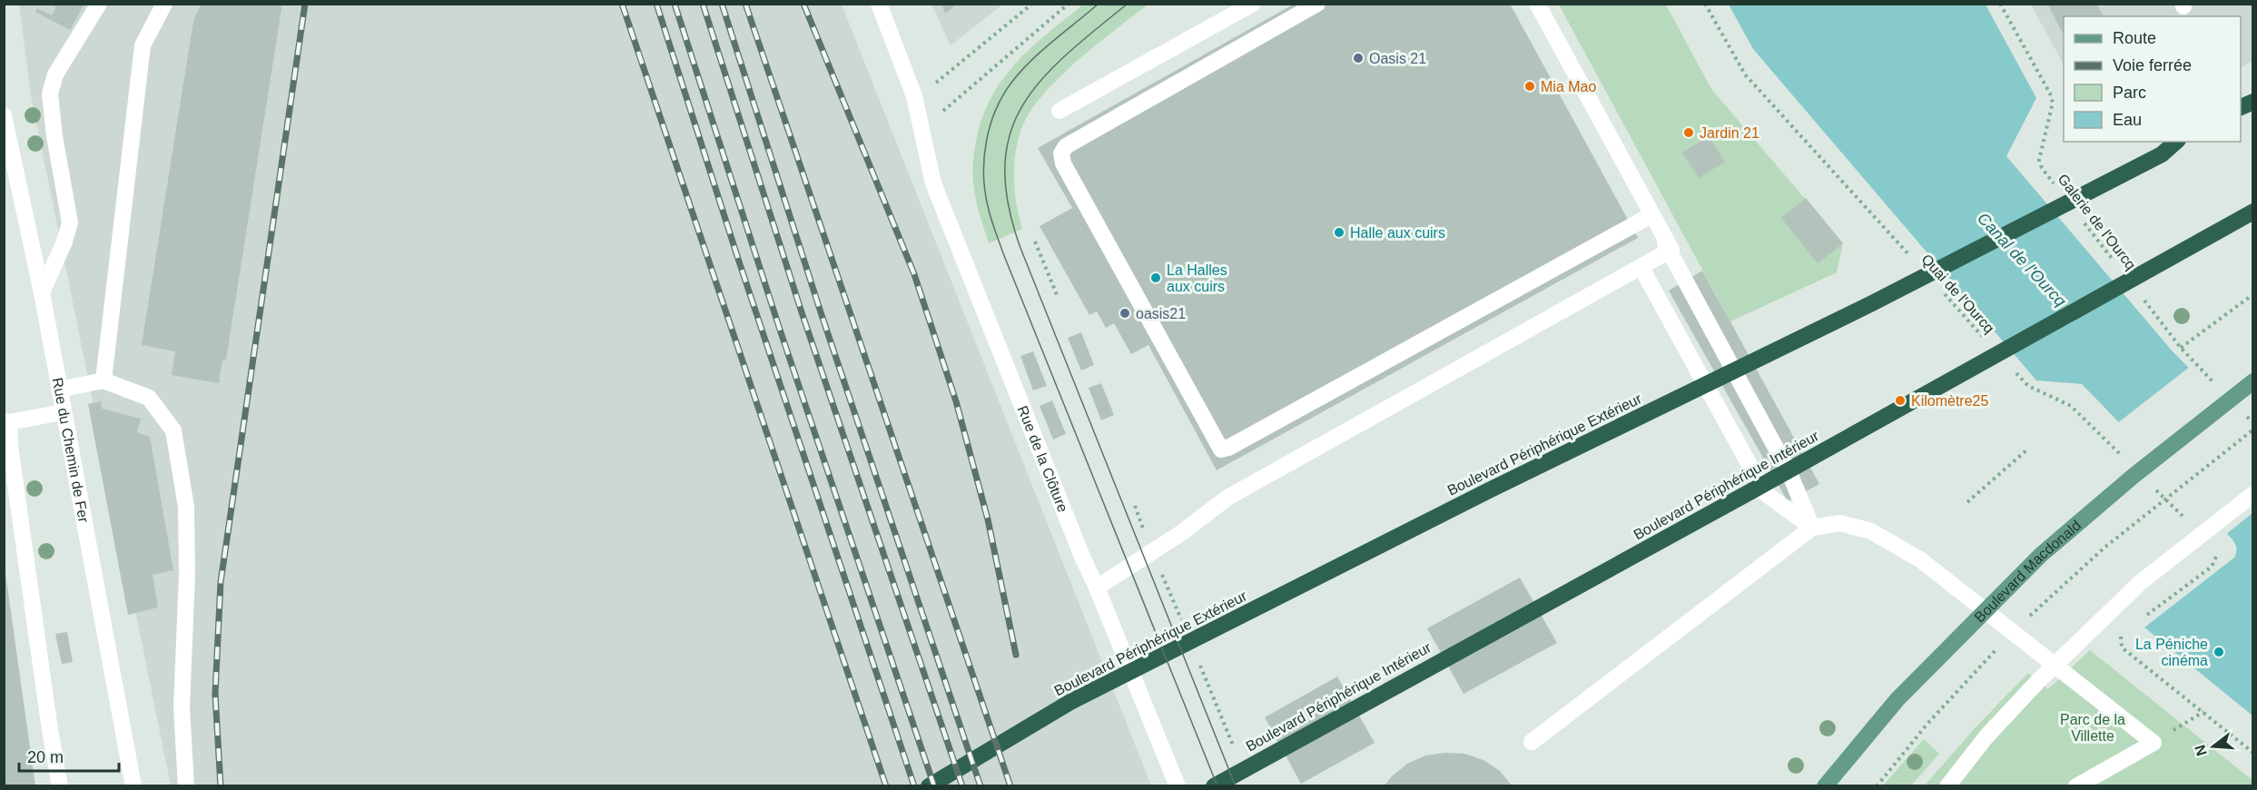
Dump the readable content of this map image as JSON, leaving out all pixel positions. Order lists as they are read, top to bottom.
{
  "streets": {
    "highway": ["Boulevard Périphérique Extérieur", "Boulevard Périphérique Intérieur"],
    "main road": ["Boulevard Macdonald"],
    "street": ["Rue du Chemin de Fer", "Rue de la Clôture"],
    "path": ["Galerie de l'Ourcq", "Quai de l'Ourcq"]
  },
  "water": ["Canal de l'Ourcq"],
  "parks": ["Parc de la Villette"],
  "places": [
    "Oasis 21",
    "Mia Mao",
    "Jardin 21",
    "Halle aux cuirs",
    "La Halles aux cuirs",
    "oasis21",
    "Kilomètre25",
    "La Péniche cinéma"
  ],
  "legend": [
    "Route",
    "Voie ferrée",
    "Parc",
    "Eau"
  ],
  "scale_bar": "20 m",
  "north": "left"
}
